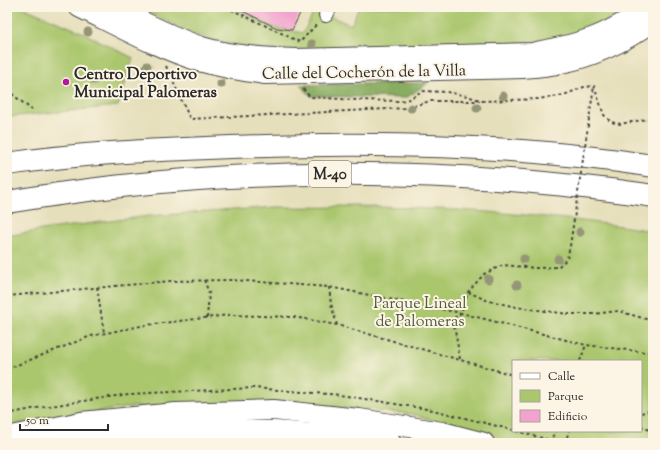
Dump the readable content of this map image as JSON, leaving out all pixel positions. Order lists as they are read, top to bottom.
{
  "streets": {
    "highway": ["M-40"],
    "street": ["Calle del Cocherón de la Villa"]
  },
  "parks": ["Parque Lineal de Palomeras"],
  "places": ["Centro Deportivo Municipal Palomeras"],
  "legend": ["Calle", "Parque", "Edificio"],
  "scale_bar": "50 m"
}
